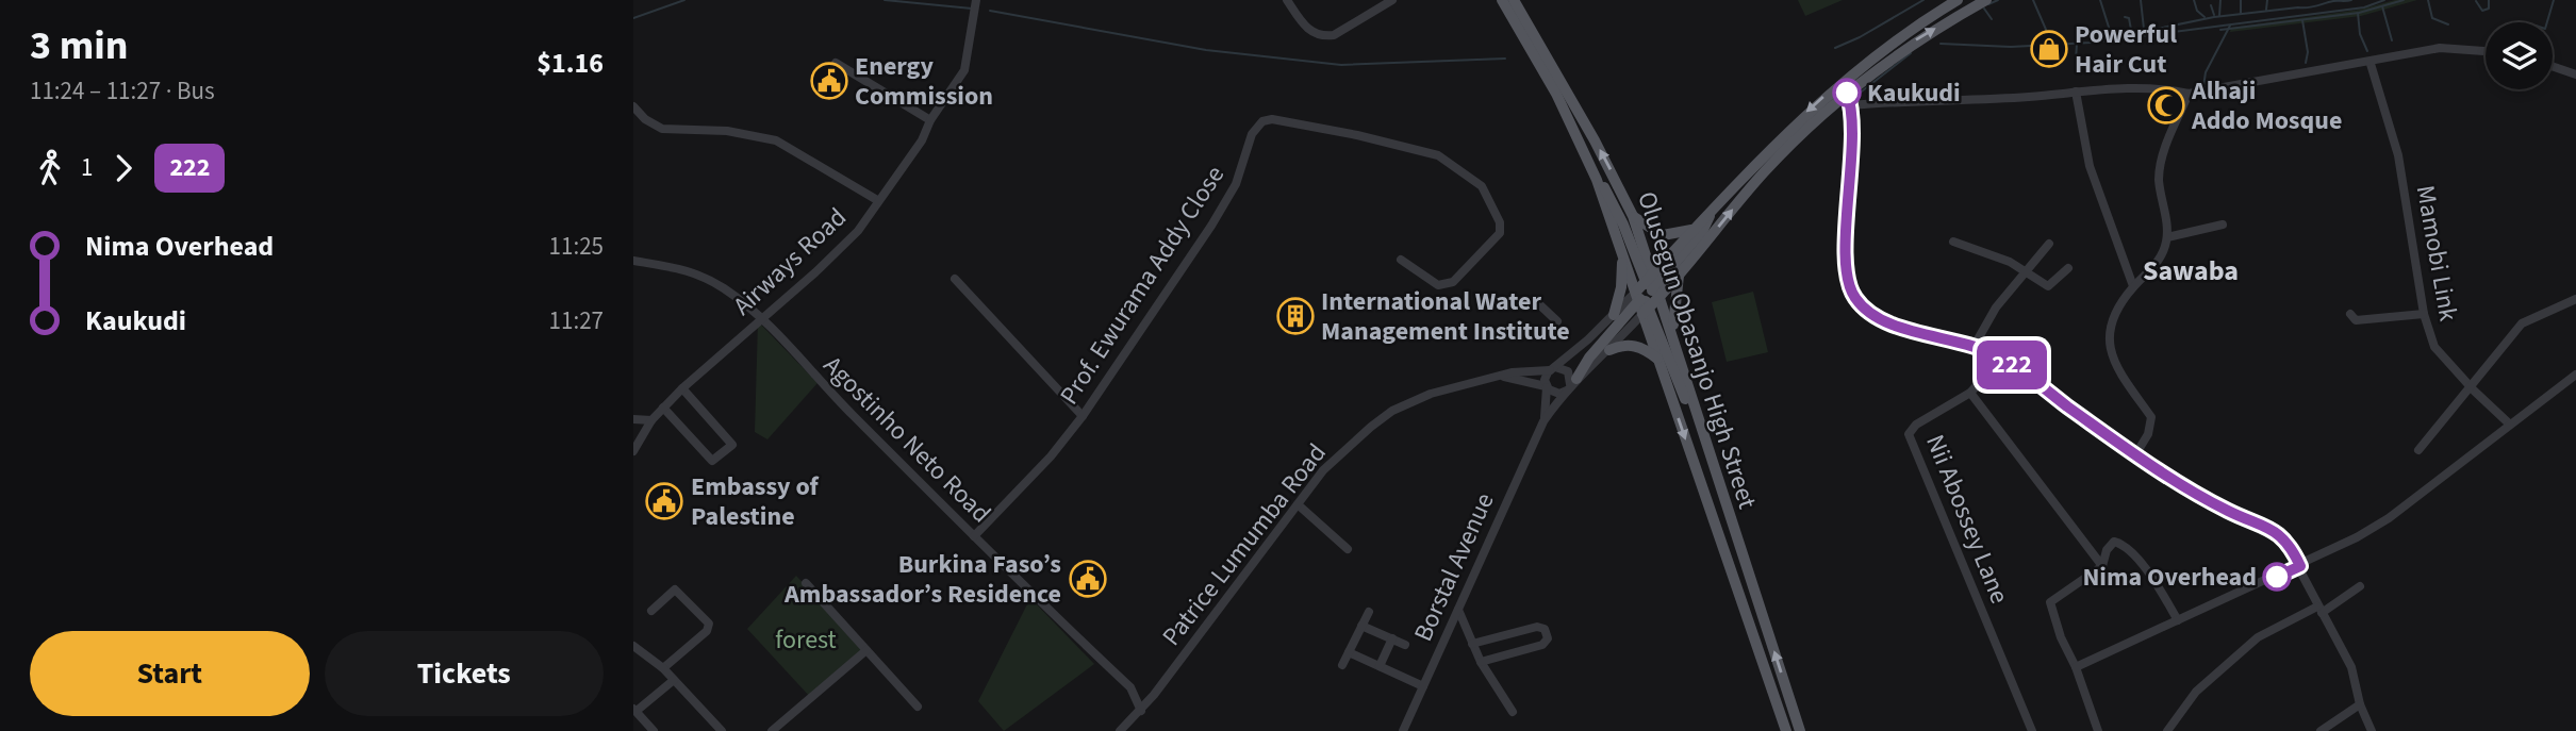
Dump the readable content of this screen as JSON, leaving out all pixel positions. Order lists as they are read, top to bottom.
{
  "streets": {
    "main road": ["Olusegun Obasanjo High Street"],
    "street": [
      "Mamobi Link",
      "Airways Road",
      "Prof. Ewurama Addy Close",
      "Agostinho Neto Road",
      "Nii Abossey Lane",
      "Patrice Lumumba Road",
      "Borstal Avenue"
    ]
  },
  "crossings": [
    ["Airways Road", "Agostinho Neto Road"],
    ["Prof. Ewurama Addy Close", "Agostinho Neto Road"],
    ["Agostinho Neto Road", "Patrice Lumumba Road"],
    ["Patrice Lumumba Road", "Borstal Avenue"]
  ],
  "districts": ["Sawaba"],
  "parks": ["forest"],
  "places": {
    "shop": ["Powerful Hair Cut"],
    "public building": ["Energy Commission", "Embassy of Palestine", "Burkina Faso’s Ambassador’s Residence"],
    "other": ["Kaukudi", "Nima Overhead"],
    "mosque": ["Alhaji Addo Mosque"],
    "building": ["International Water Management Institute"]
  },
  "lines": ["bus line 222"],
  "page": {
    "heading": ["3 min", "11:24 – 11:27 · Bus", "$1.16"],
    "on_map": "222",
    "legs": ["1", "222"],
    "list": [
      {
        "name": "Nima Overhead",
        "value": "11:25"
      },
      {
        "name": "Kaukudi",
        "value": "11:27"
      }
    ],
    "buttons": ["Start", "Tickets"]
  }
}
